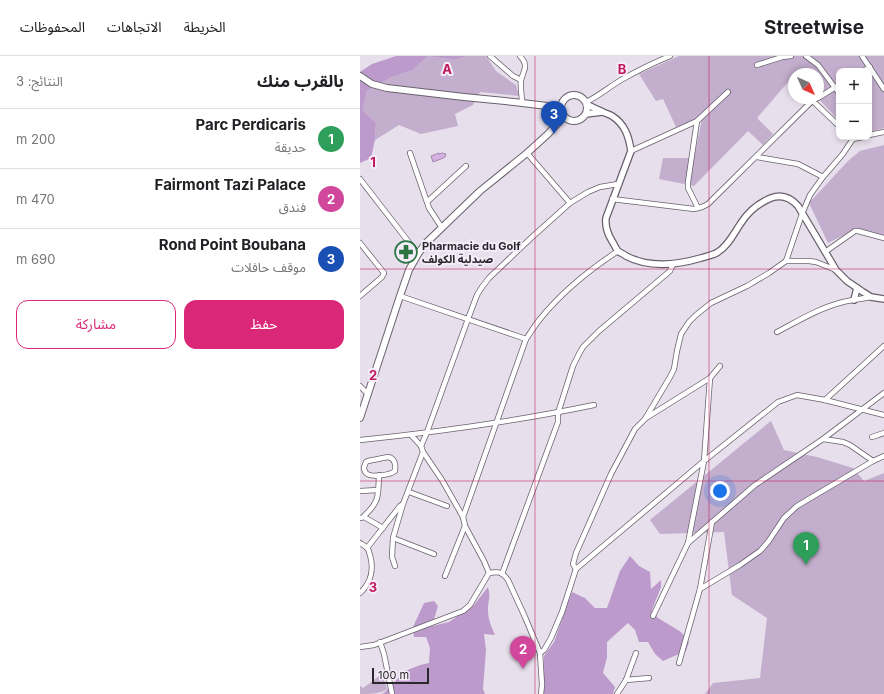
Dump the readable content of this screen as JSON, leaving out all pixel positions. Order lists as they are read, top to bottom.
{
  "places": {
    "pharmacy": ["Pharmacie du Golf صيدلية الكولف"]
  },
  "scale_bar": "100 m",
  "north": "bottom right",
  "page": {
    "header": "Streetwise",
    "nav": ["الخريطة", "الاتجاهات", "المحفوظات"],
    "heading": ["بالقرب منك", "النتائج: 3"],
    "map_buttons": ["+", "−"],
    "pins": ["3", "1", "2"],
    "list": [
      {
        "mark": "1",
        "name": "Parc Perdicaris",
        "note": "حديقة",
        "value": "200 m"
      },
      {
        "mark": "2",
        "name": "Fairmont Tazi Palace",
        "note": "فندق",
        "value": "470 m"
      },
      {
        "mark": "3",
        "name": "Rond Point Boubana",
        "note": "موقف حافلات",
        "value": "690 m"
      }
    ],
    "buttons": ["حفظ", "مشاركة"],
    "scale": "100 m"
  },
  "grid": {
    "columns": ["A", "B"],
    "rows": ["1", "2", "3"]
  }
}
